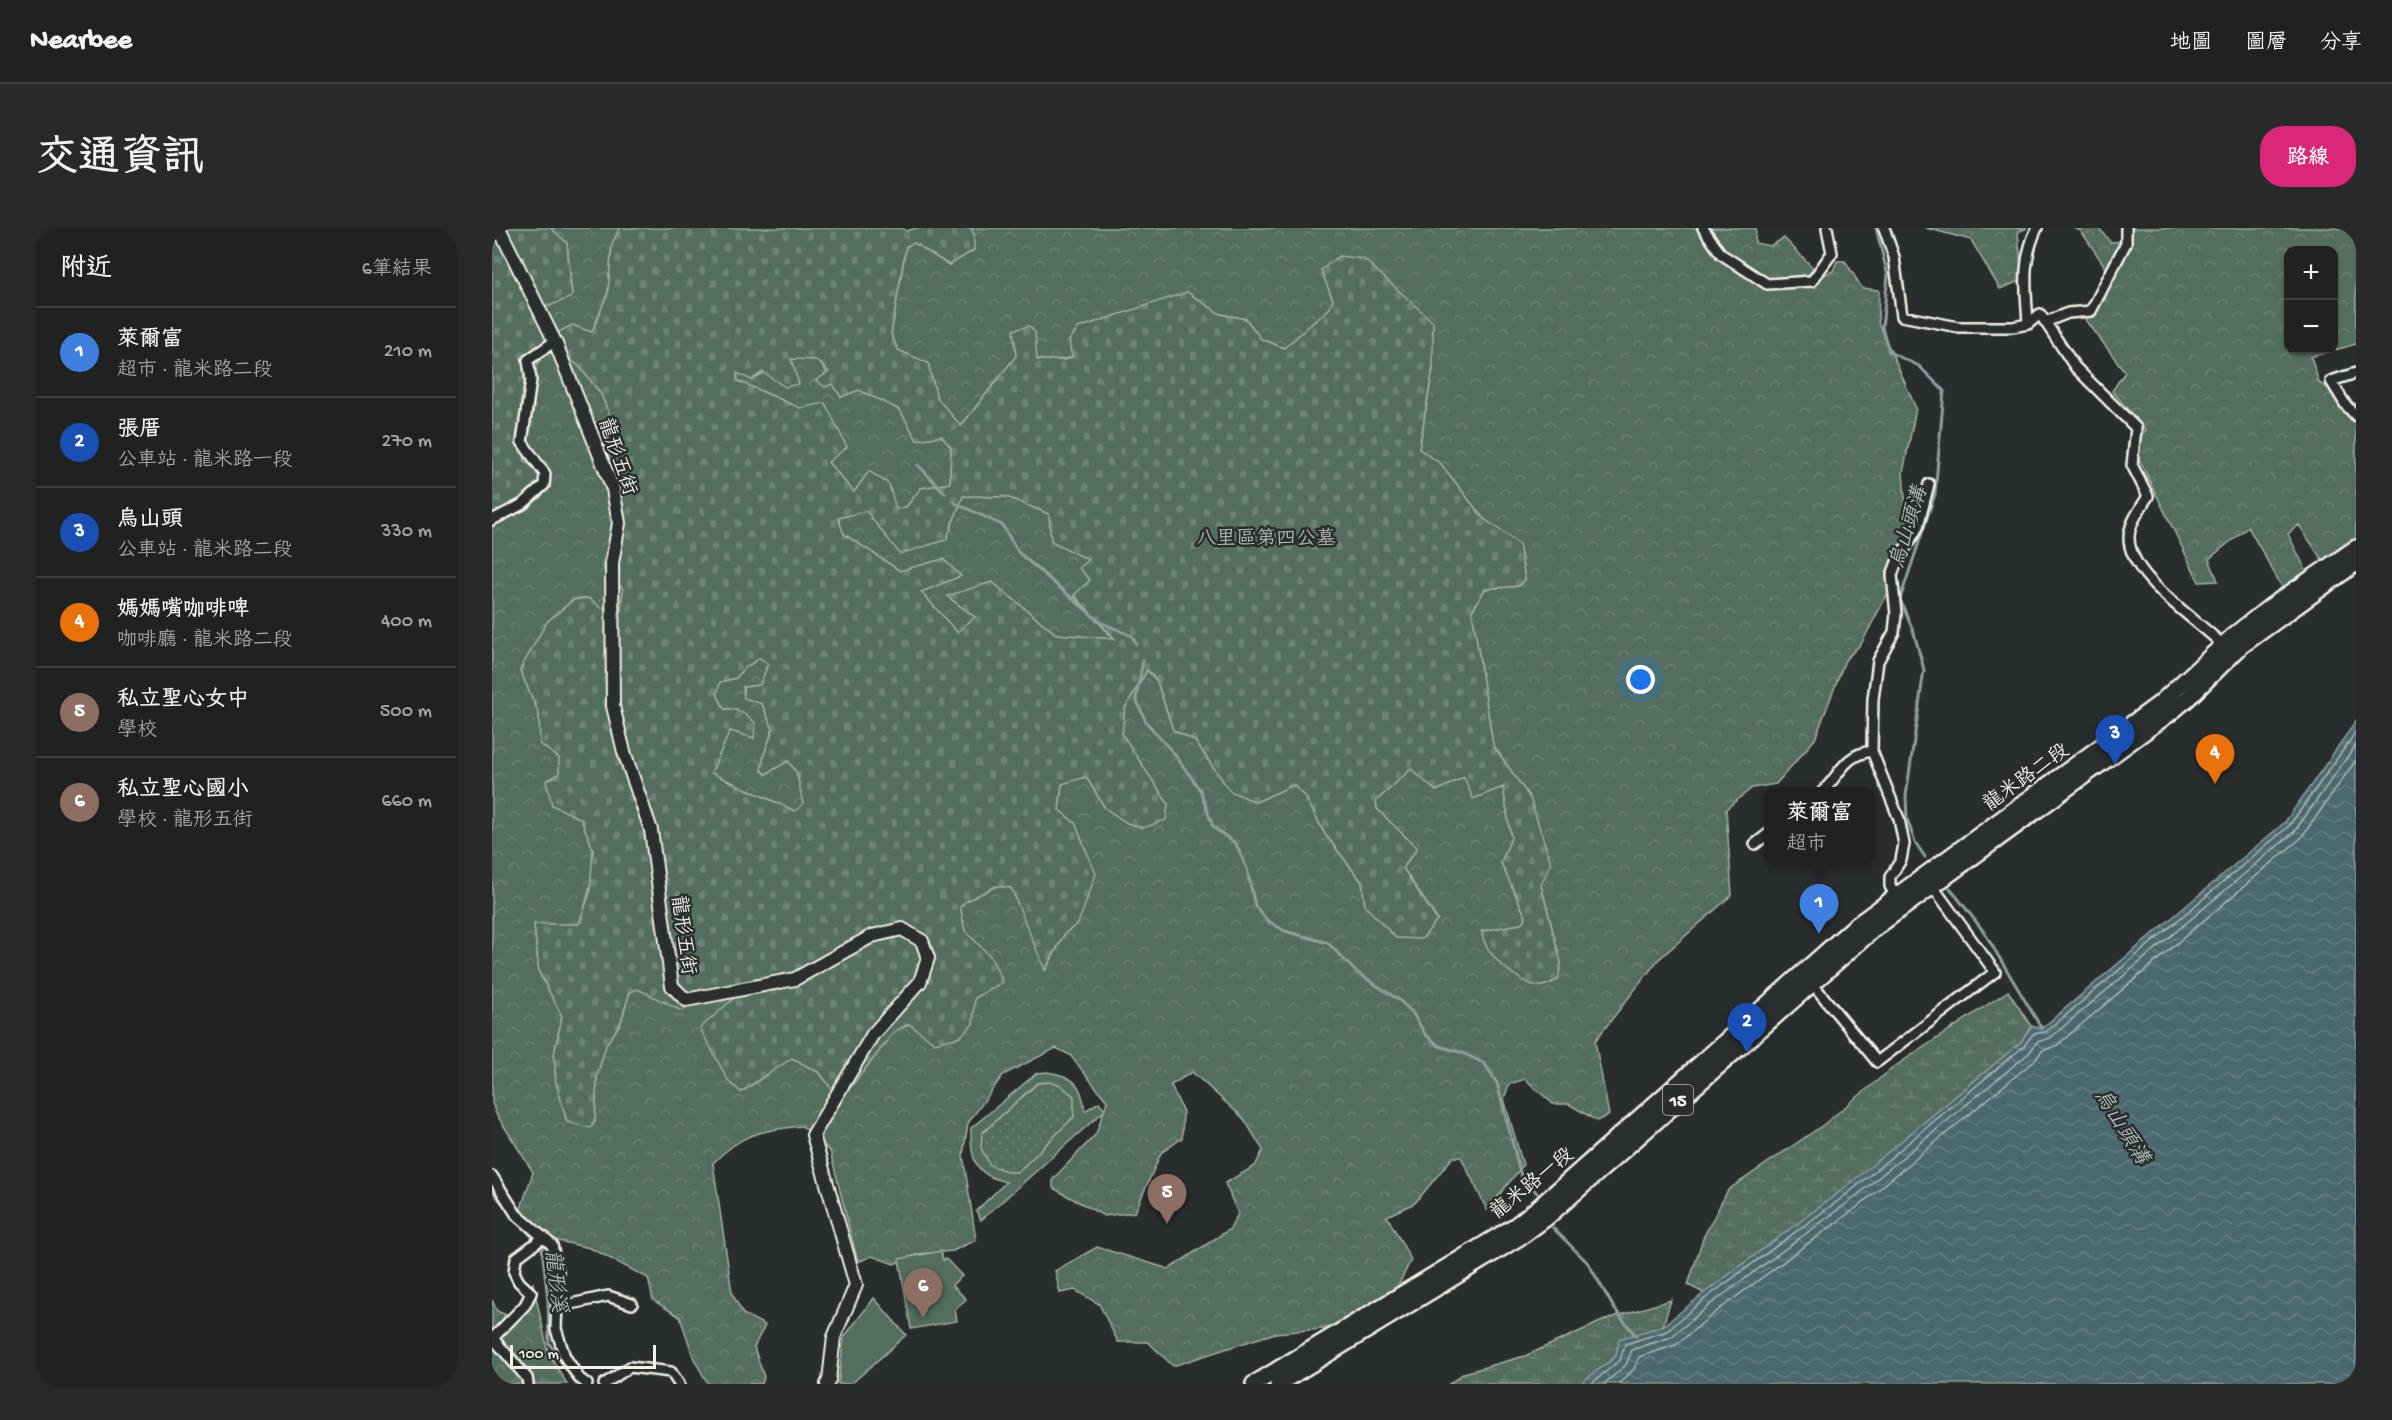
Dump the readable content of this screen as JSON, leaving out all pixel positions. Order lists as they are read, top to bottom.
{
  "streets": {
    "main road": ["龍米路二段", "15", "龍米路一段"],
    "street": ["龍形五街"]
  },
  "crossings": [
    ["龍米路二段", "龍米路一段"]
  ],
  "water": ["烏山頭溝", "龍形溪"],
  "parks": ["八里區第四公墓"],
  "scale_bar": "100 m",
  "page": {
    "header": "Nearbee",
    "nav": ["地圖", "圖層", "分享"],
    "title": "交通資訊",
    "buttons": "路線",
    "heading": ["附近", "6筆結果"],
    "map_buttons": ["+", "−"],
    "list": [
      {
        "mark": "1",
        "name": "萊爾富",
        "note": "超市 · 龍米路二段",
        "value": "210 m"
      },
      {
        "mark": "2",
        "name": "張厝",
        "note": "公車站 · 龍米路一段",
        "value": "270 m"
      },
      {
        "mark": "3",
        "name": "烏山頭",
        "note": "公車站 · 龍米路二段",
        "value": "330 m"
      },
      {
        "mark": "4",
        "name": "媽媽嘴咖啡啤",
        "note": "咖啡廳 · 龍米路二段",
        "value": "400 m"
      },
      {
        "mark": "5",
        "name": "私立聖心女中",
        "note": "學校",
        "value": "500 m"
      },
      {
        "mark": "6",
        "name": "私立聖心國小",
        "note": "學校 · 龍形五街",
        "value": "660 m"
      }
    ],
    "pins": [
      "3",
      "4",
      "1",
      "2",
      "5",
      "6"
    ],
    "popup": ["萊爾富", "超市"],
    "scale": "100 m"
  }
}
